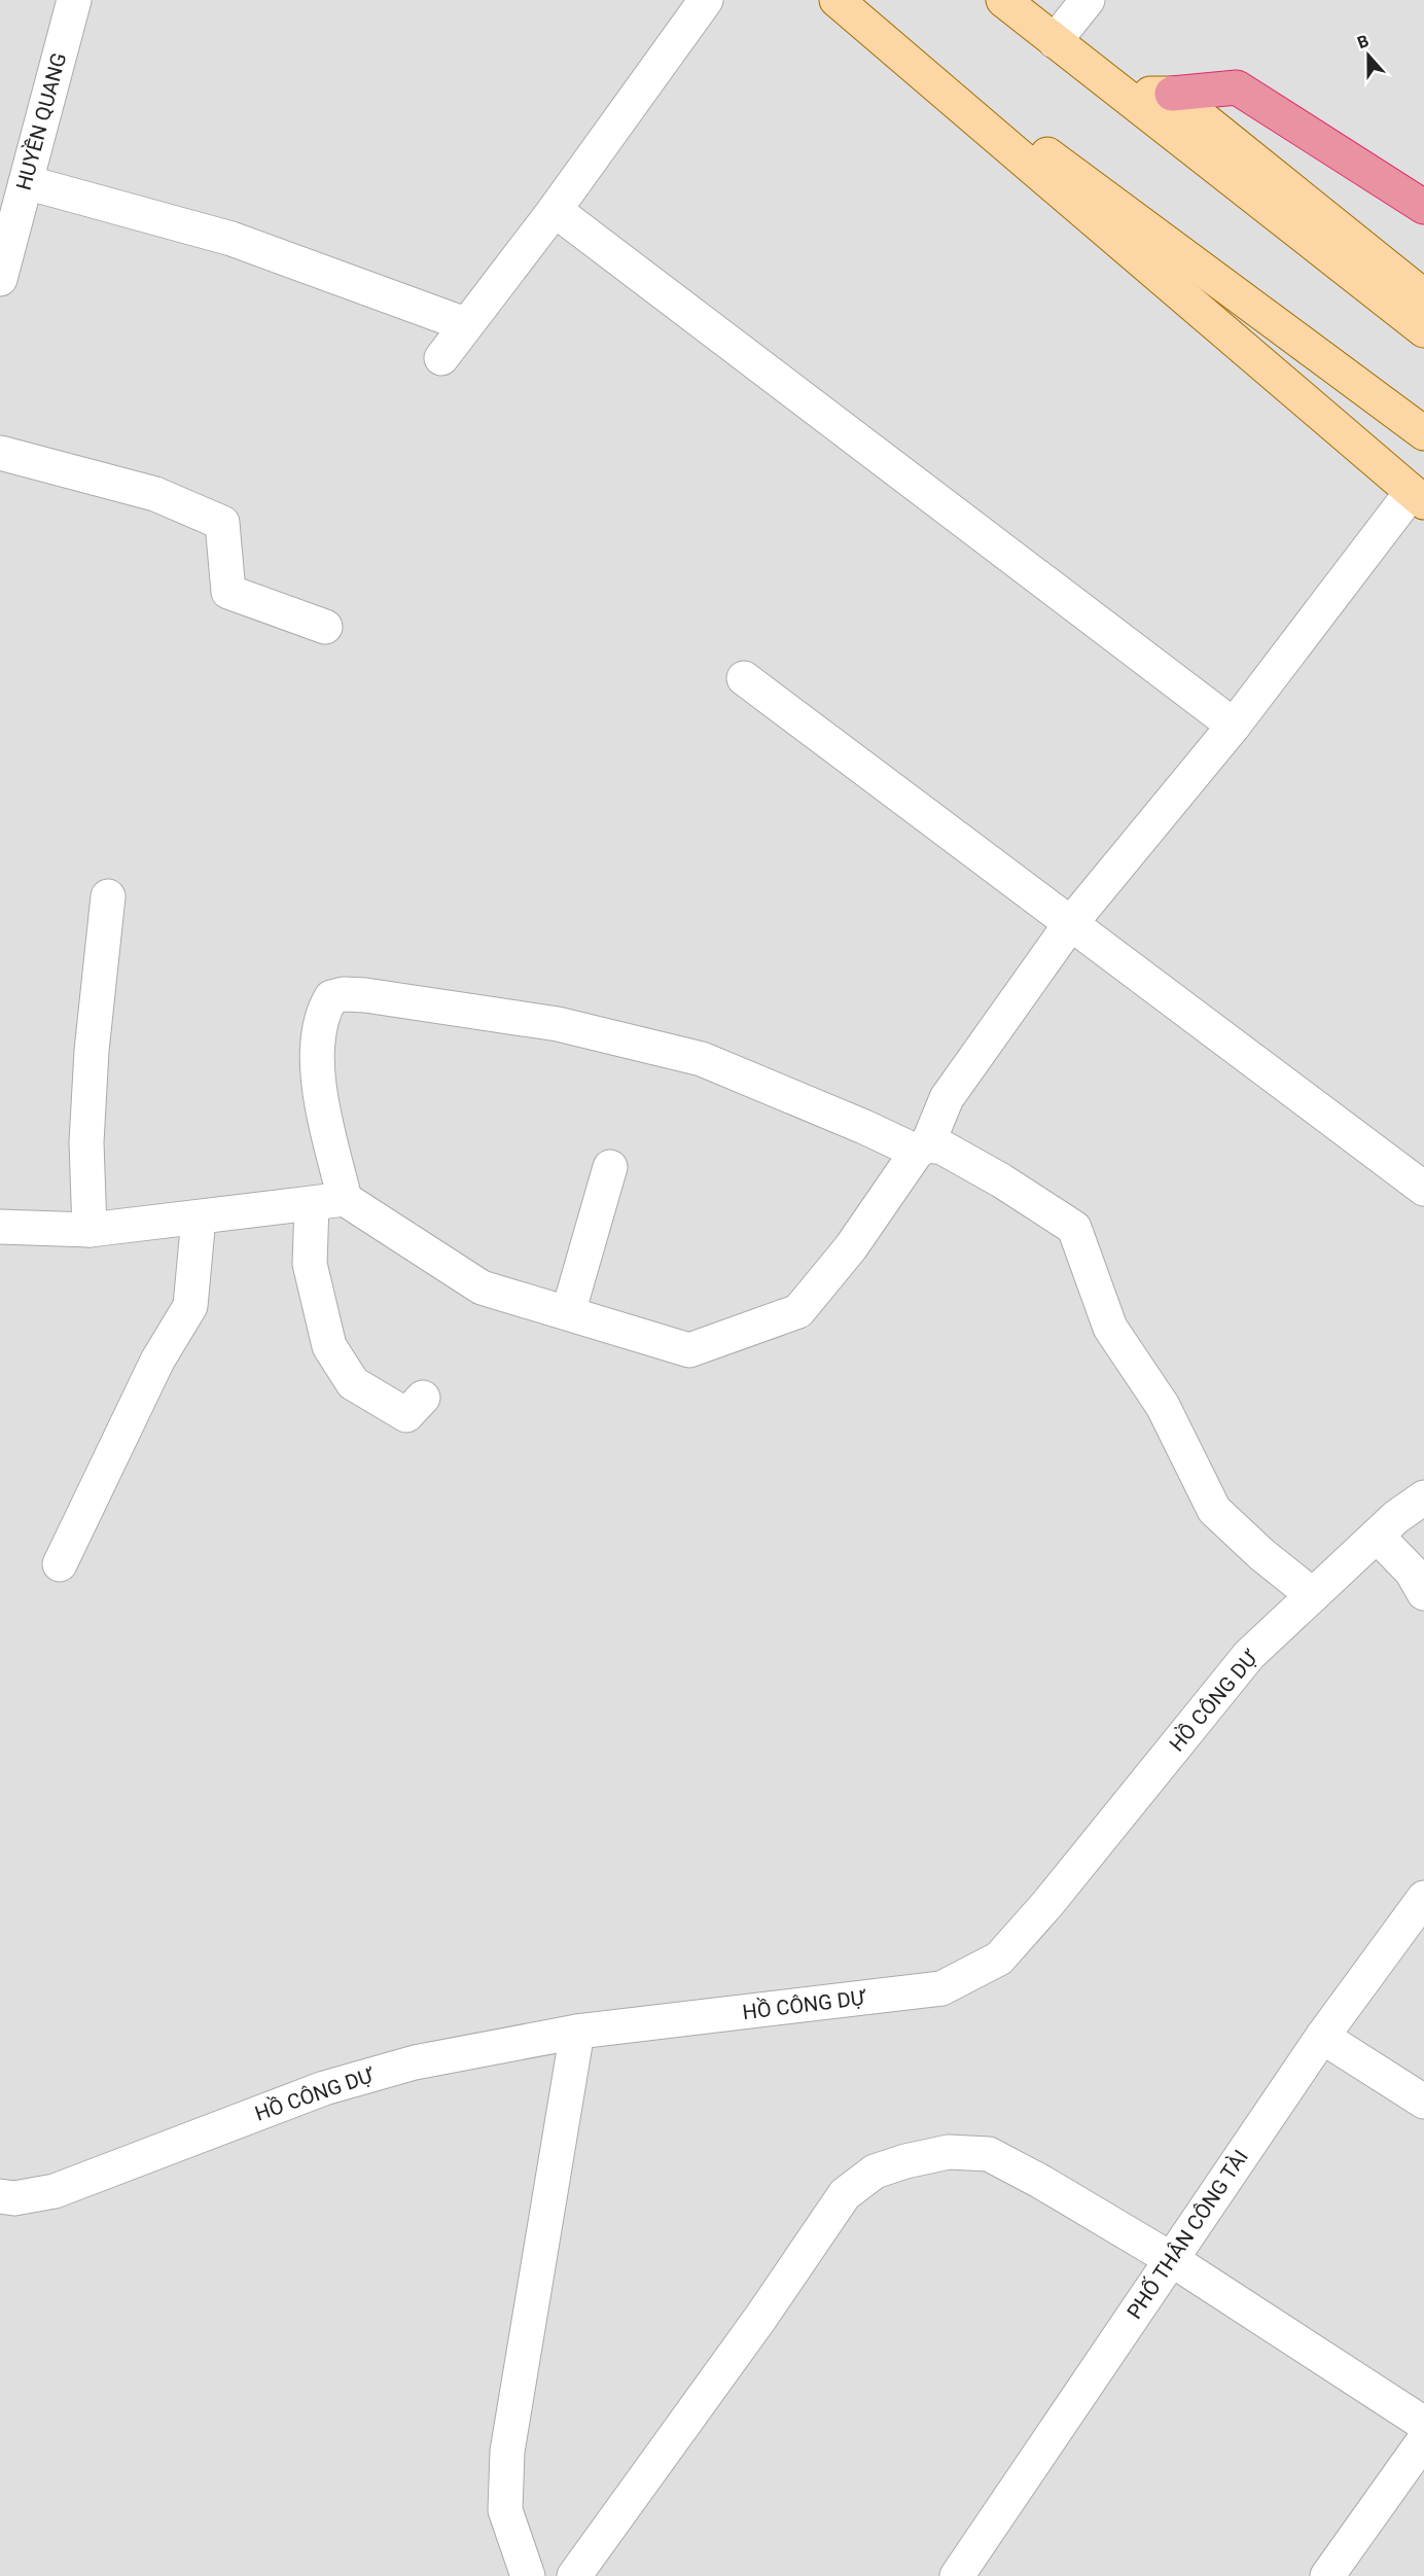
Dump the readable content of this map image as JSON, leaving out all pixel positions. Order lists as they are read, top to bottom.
{
  "streets": {
    "street": ["HUYỀN QUANG", "HỒ CÔNG DỰ", "PHỐ THÂN CÔNG TÀI"]
  },
  "north": "top"
}
